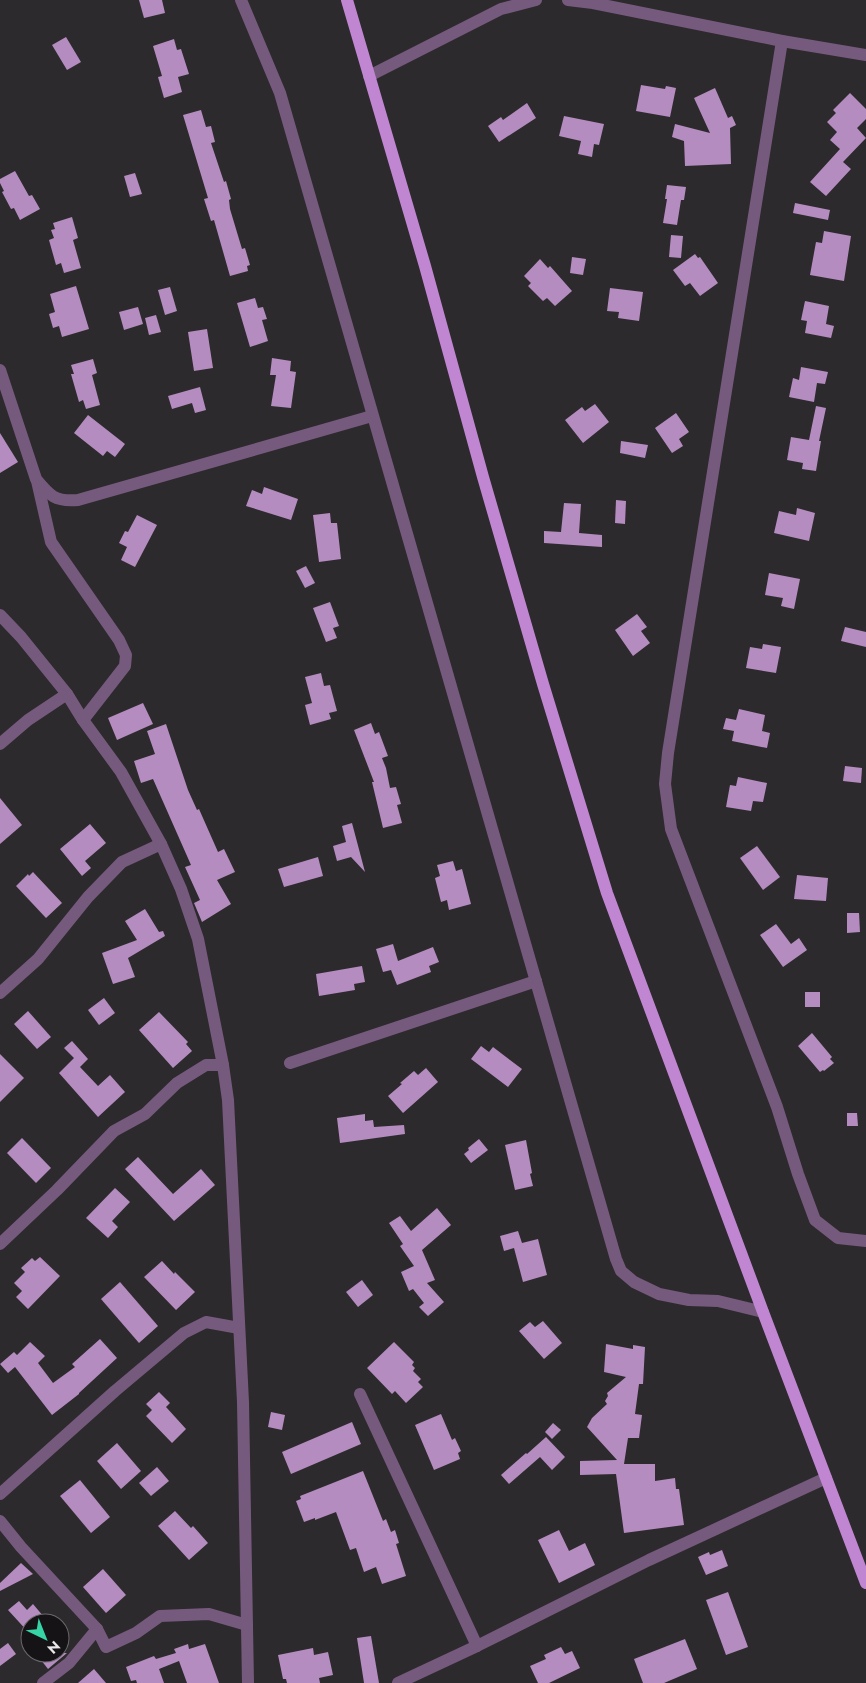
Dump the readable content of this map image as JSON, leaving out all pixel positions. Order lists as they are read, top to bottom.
{
  "north": "bottom right"
}
